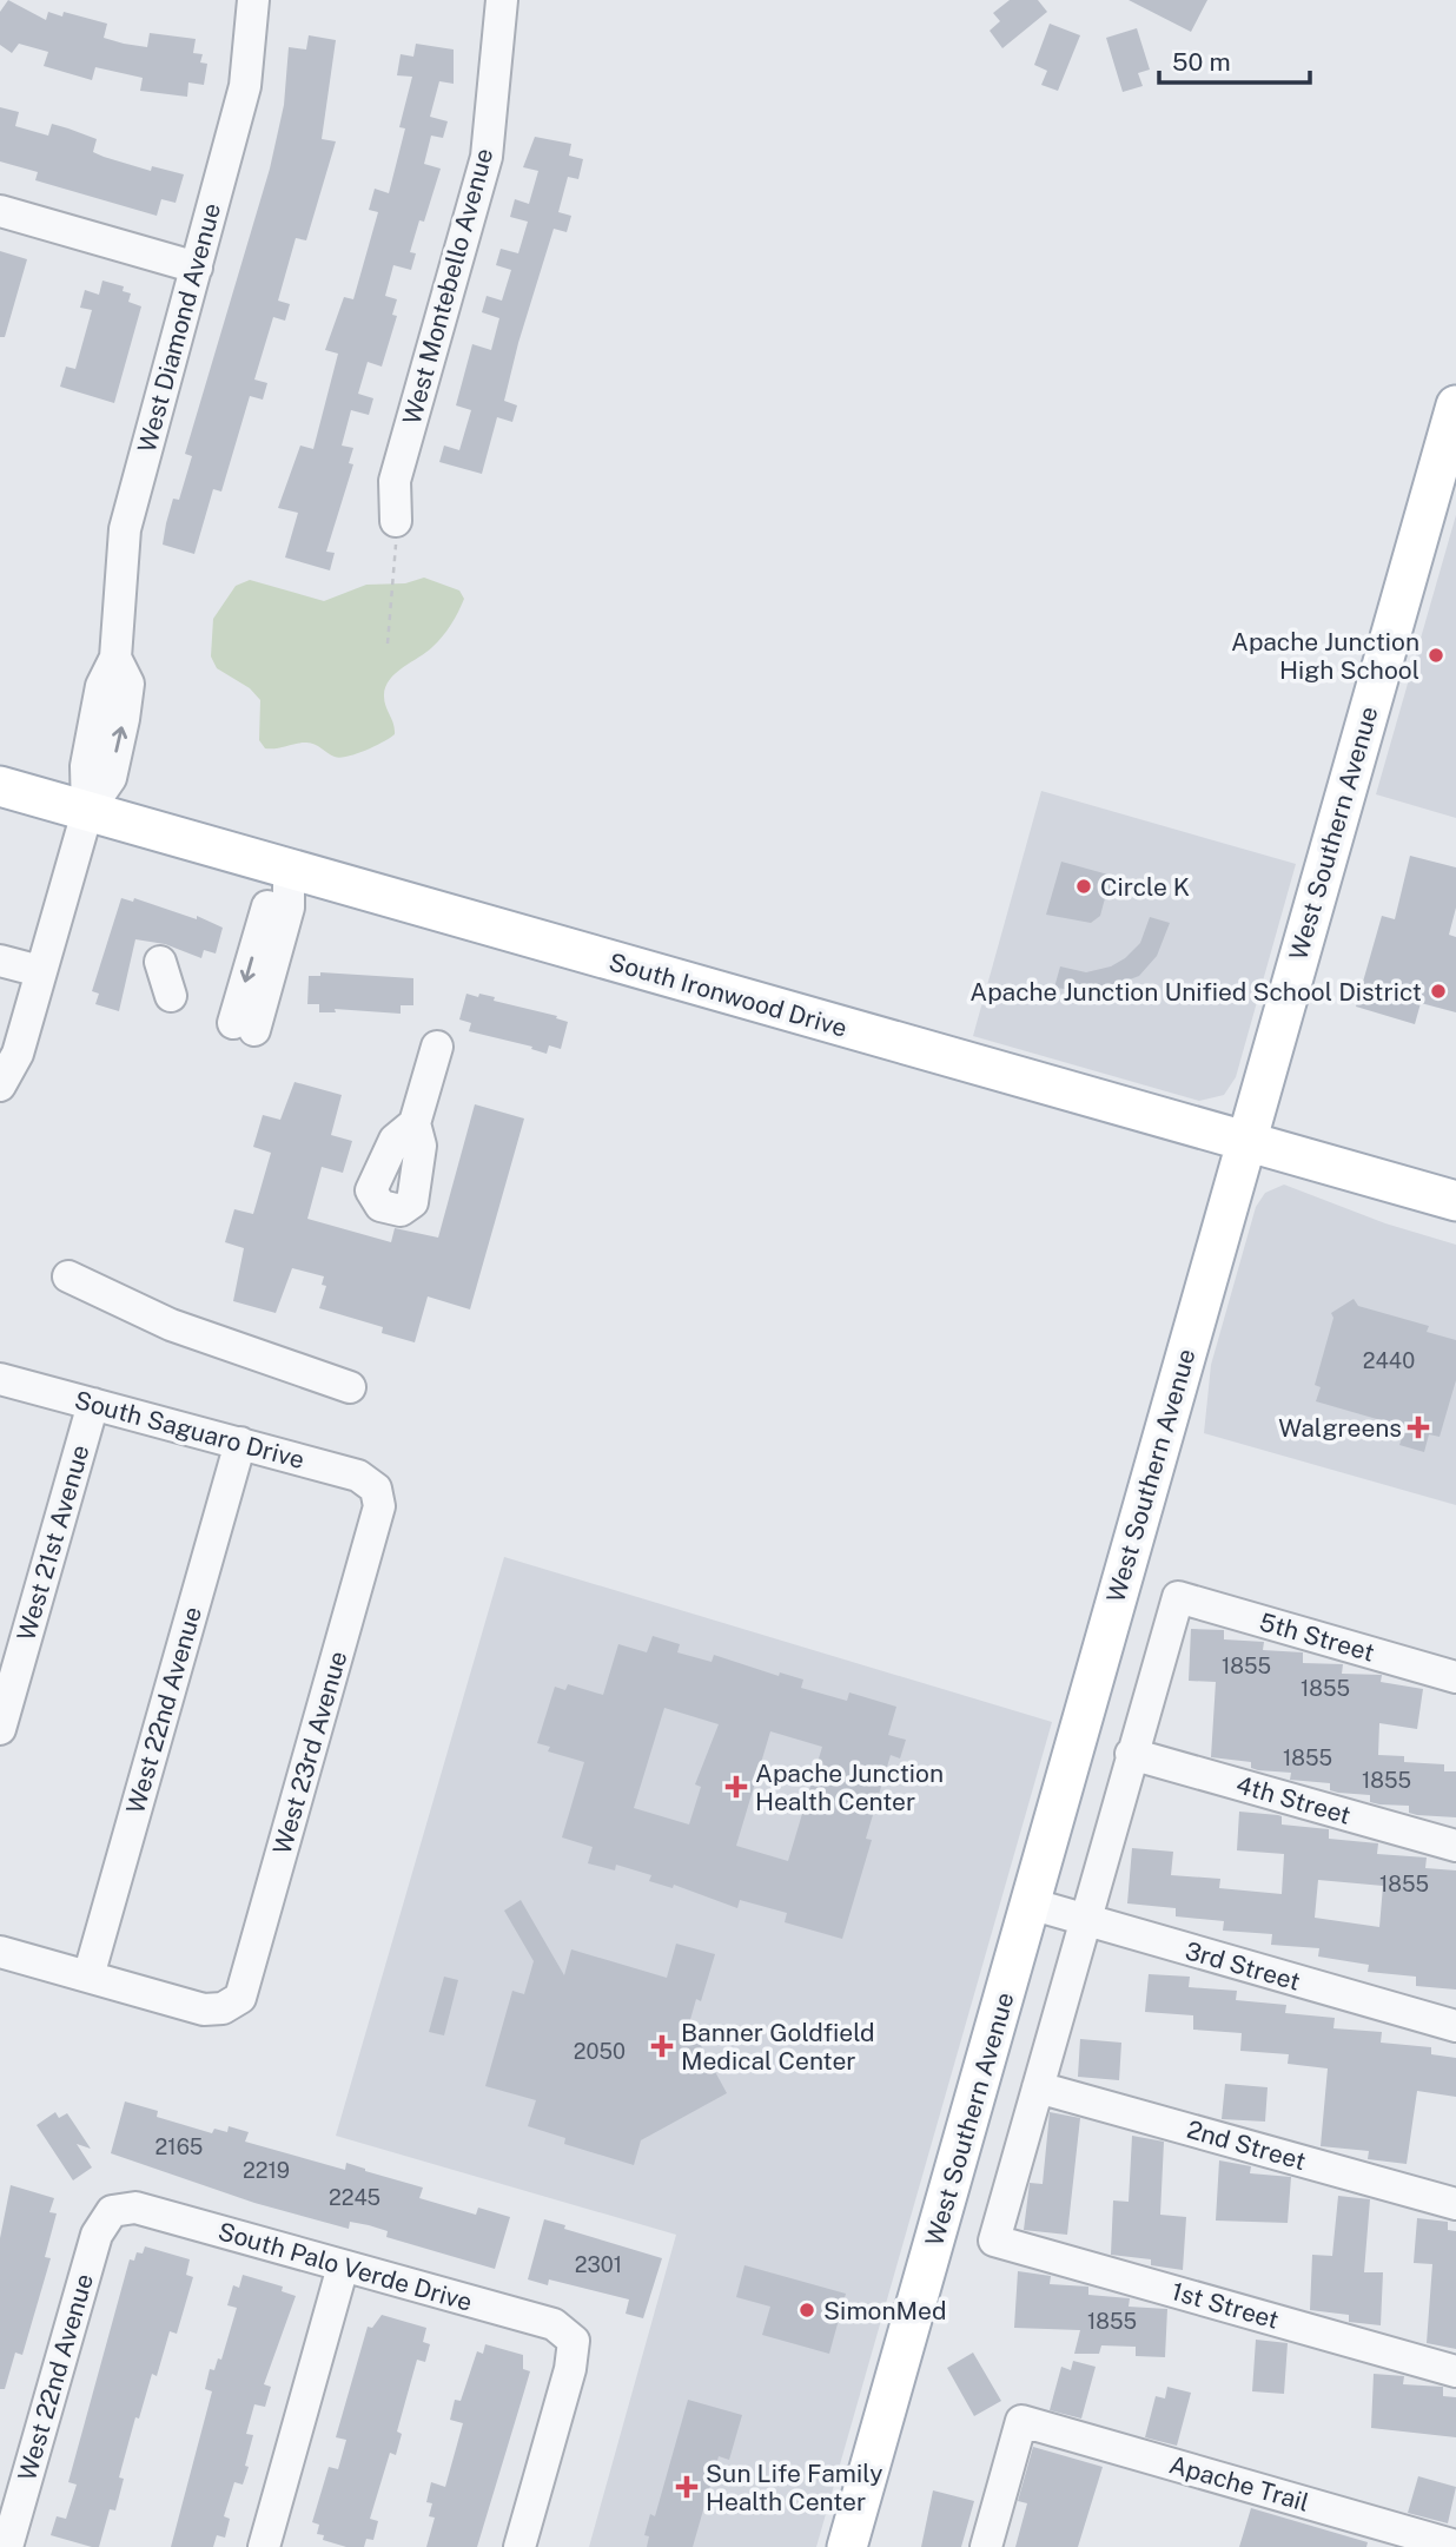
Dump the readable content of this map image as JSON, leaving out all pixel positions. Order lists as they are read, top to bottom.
{
  "streets": {
    "main road": ["West Southern Avenue", "South Ironwood Drive"],
    "street": [
      "West Montebello Avenue",
      "West Diamond Avenue",
      "South Saguaro Drive",
      "West 21st Avenue",
      "5th Street",
      "West 22nd Avenue",
      "West 23rd Avenue",
      "4th Street",
      "3rd Street",
      "2nd Street",
      "South Palo Verde Drive",
      "1st Street",
      "Apache Trail"
    ]
  },
  "crossings": [
    ["West Diamond Avenue", "South Ironwood Drive"],
    ["West Southern Avenue", "South Ironwood Drive"],
    ["West Southern Avenue", "3rd Street"],
    ["South Saguaro Drive", "West 21st Avenue"],
    ["South Saguaro Drive", "West 22nd Avenue"],
    ["South Saguaro Drive", "West 23rd Avenue"],
    ["5th Street", "4th Street"],
    ["West 22nd Avenue", "West 23rd Avenue"],
    ["West 22nd Avenue", "South Palo Verde Drive"],
    ["2nd Street", "1st Street"]
  ],
  "places": {
    "other": [
      "Apache Junction High School",
      "Circle K",
      "Apache Junction Unified School District",
      "SimonMed"
    ],
    "health": [
      "Walgreens",
      "Apache Junction Health Center",
      "Banner Goldfield Medical Center",
      "Sun Life Family Health Center"
    ]
  },
  "house_numbers": [
    "2440",
    "1855",
    "1855",
    "1855",
    "1855",
    "1855",
    "2050",
    "2165",
    "2219",
    "2245",
    "2301",
    "1855"
  ],
  "scale_bar": "50 m"
}
